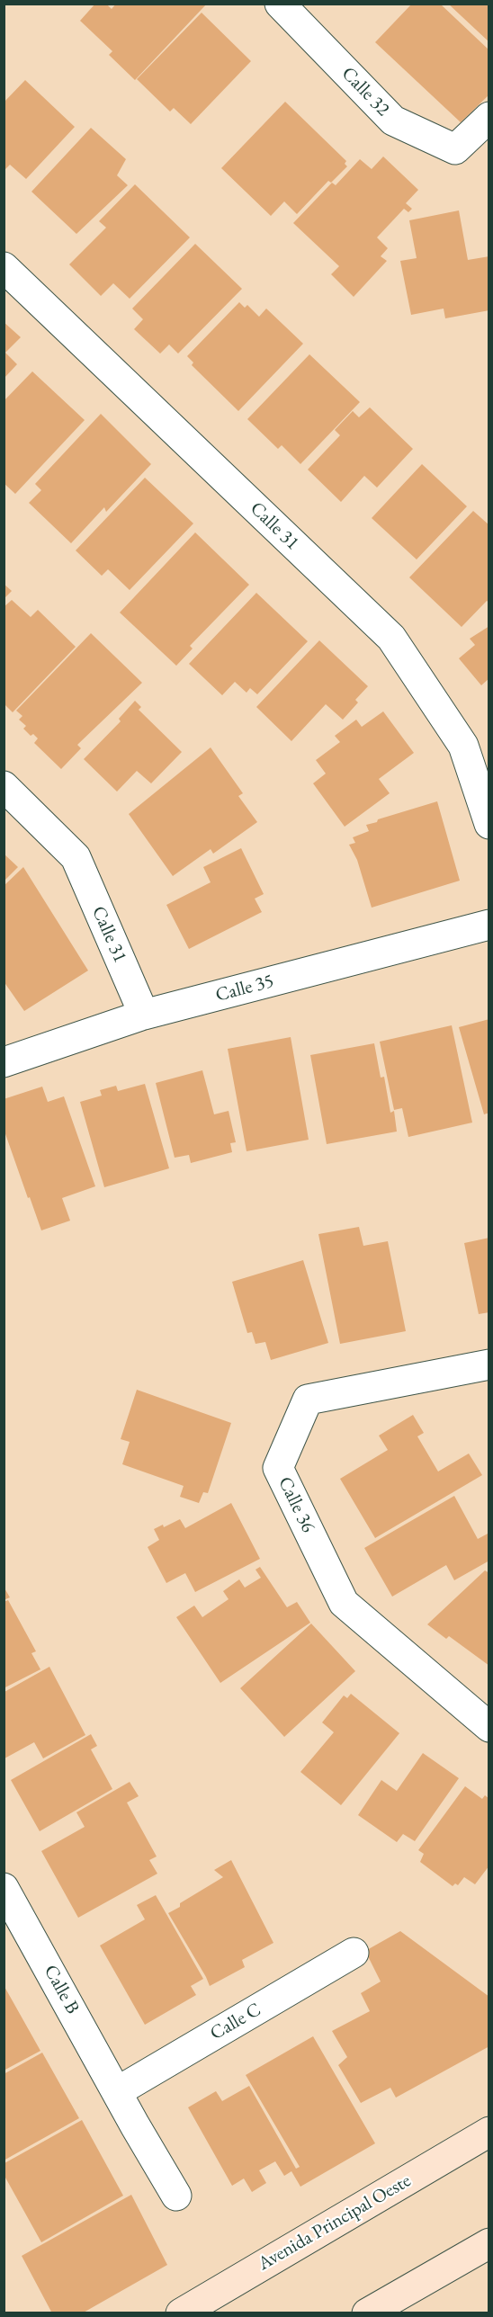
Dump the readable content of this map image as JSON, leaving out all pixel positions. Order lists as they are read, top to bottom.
{
  "streets": {
    "main road": ["Avenida Principal Oeste"],
    "street": [
      "Calle 32",
      "Calle 31",
      "Calle 35",
      "Calle 36",
      "Calle B",
      "Calle C"
    ]
  },
  "crossings": [
    ["Calle 31", "Calle 35"],
    ["Calle B", "Calle C"]
  ]
}
